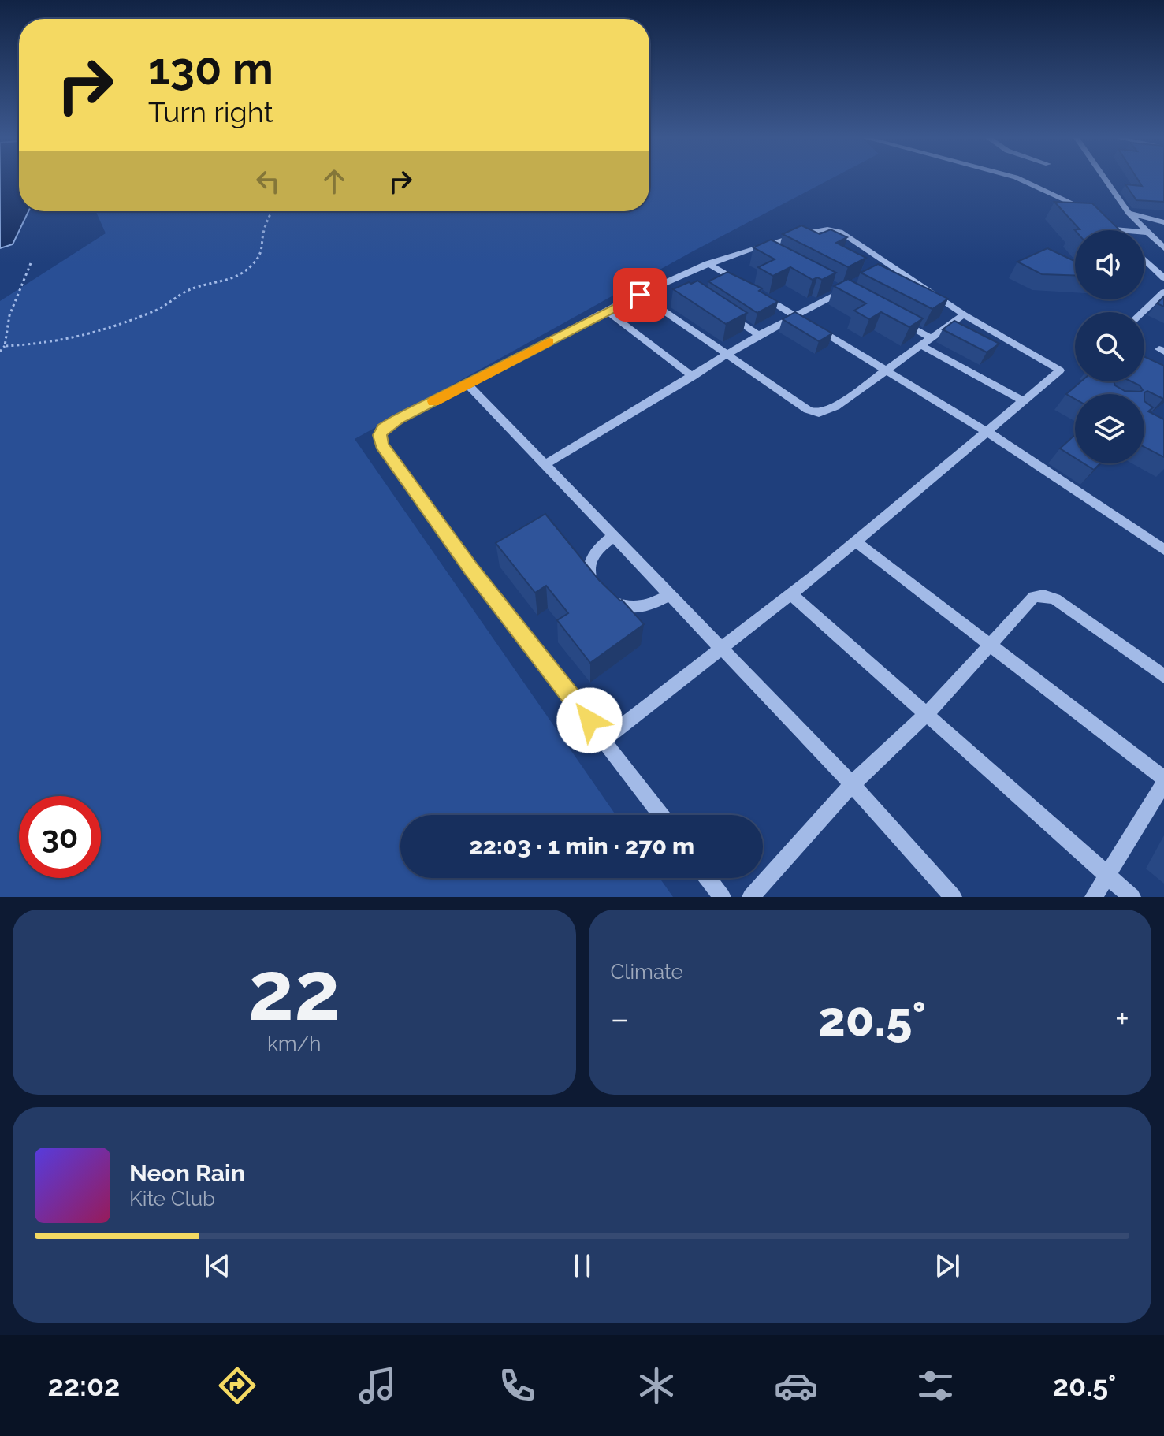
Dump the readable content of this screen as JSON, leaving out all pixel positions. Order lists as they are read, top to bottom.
{
  "page": {
    "turn": ["130 m", "Turn right"],
    "limit": "30",
    "trip": "22:03 · 1 min · 270 m",
    "tile": [
      ["22", "km/h"],
      "Climate"
    ],
    "heat": ["−", "20.5°", "+"],
    "song": ["Neon Rain", "Kite Club"],
    "tabs": ["22:02", "20.5°"]
  }
}
